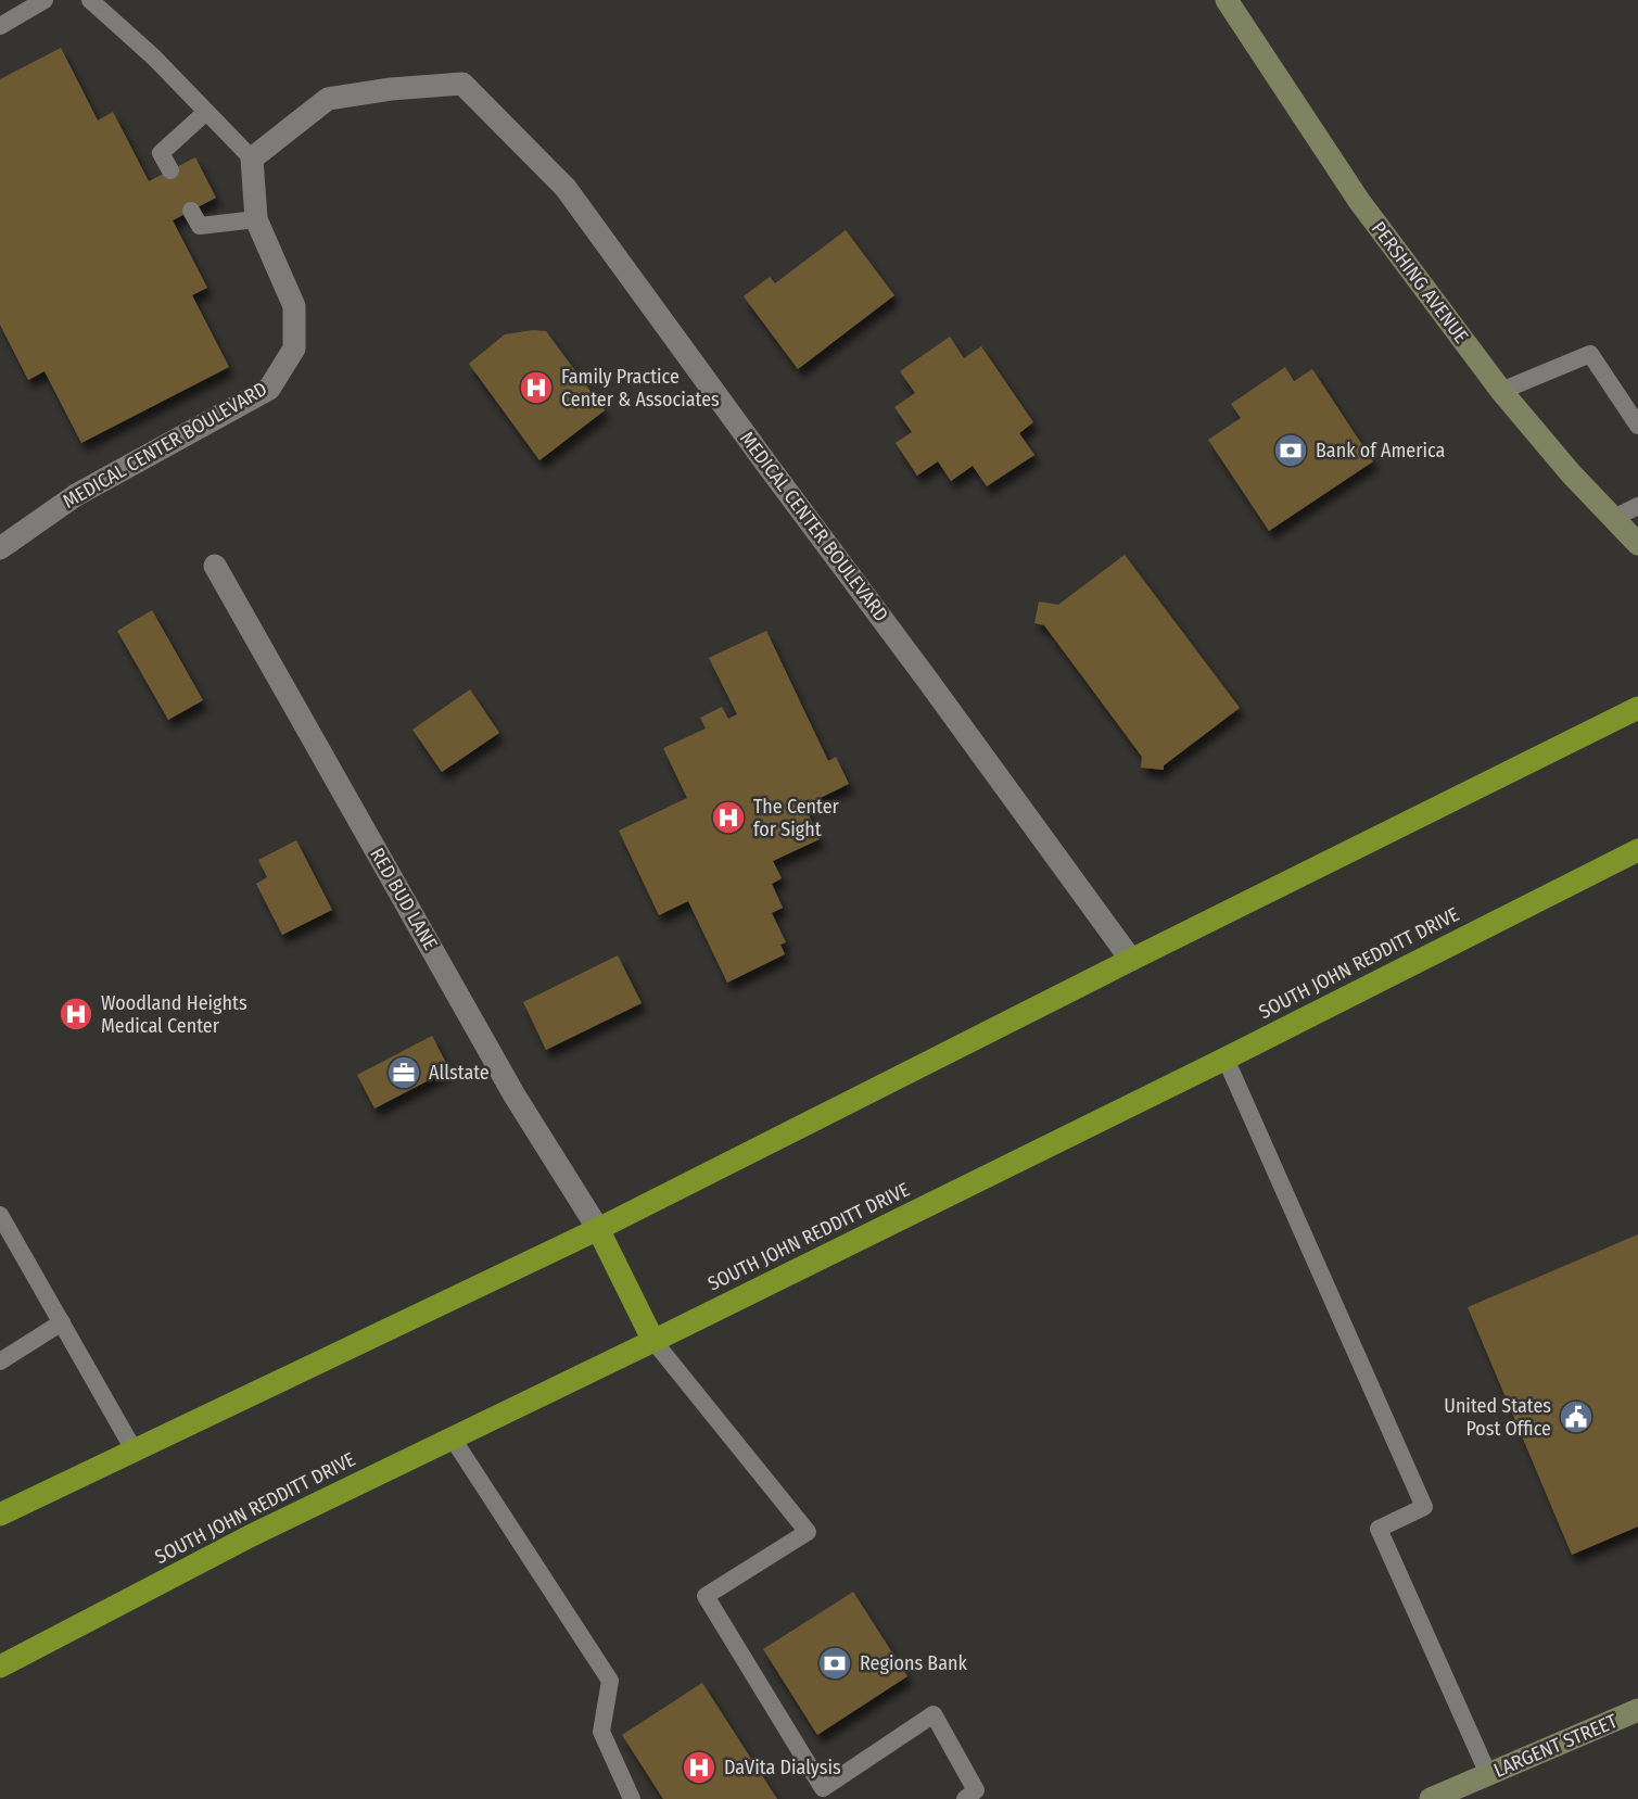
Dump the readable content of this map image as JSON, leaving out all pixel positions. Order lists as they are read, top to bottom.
{
  "streets": {
    "highway": ["SOUTH JOHN REDDITT DRIVE"],
    "street": [
      "PERSHING AVENUE",
      "MEDICAL CENTER BOULEVARD",
      "RED BUD LANE",
      "LARGENT STREET"
    ]
  },
  "places": {
    "hospital": [
      "Family Practice Center & Associates",
      "The Center for Sight",
      "Woodland Heights Medical Center",
      "DaVita Dialysis"
    ],
    "bank": ["Bank of America", "Regions Bank"],
    "office": ["Allstate"],
    "public building": ["United States Post Office"]
  }
}
